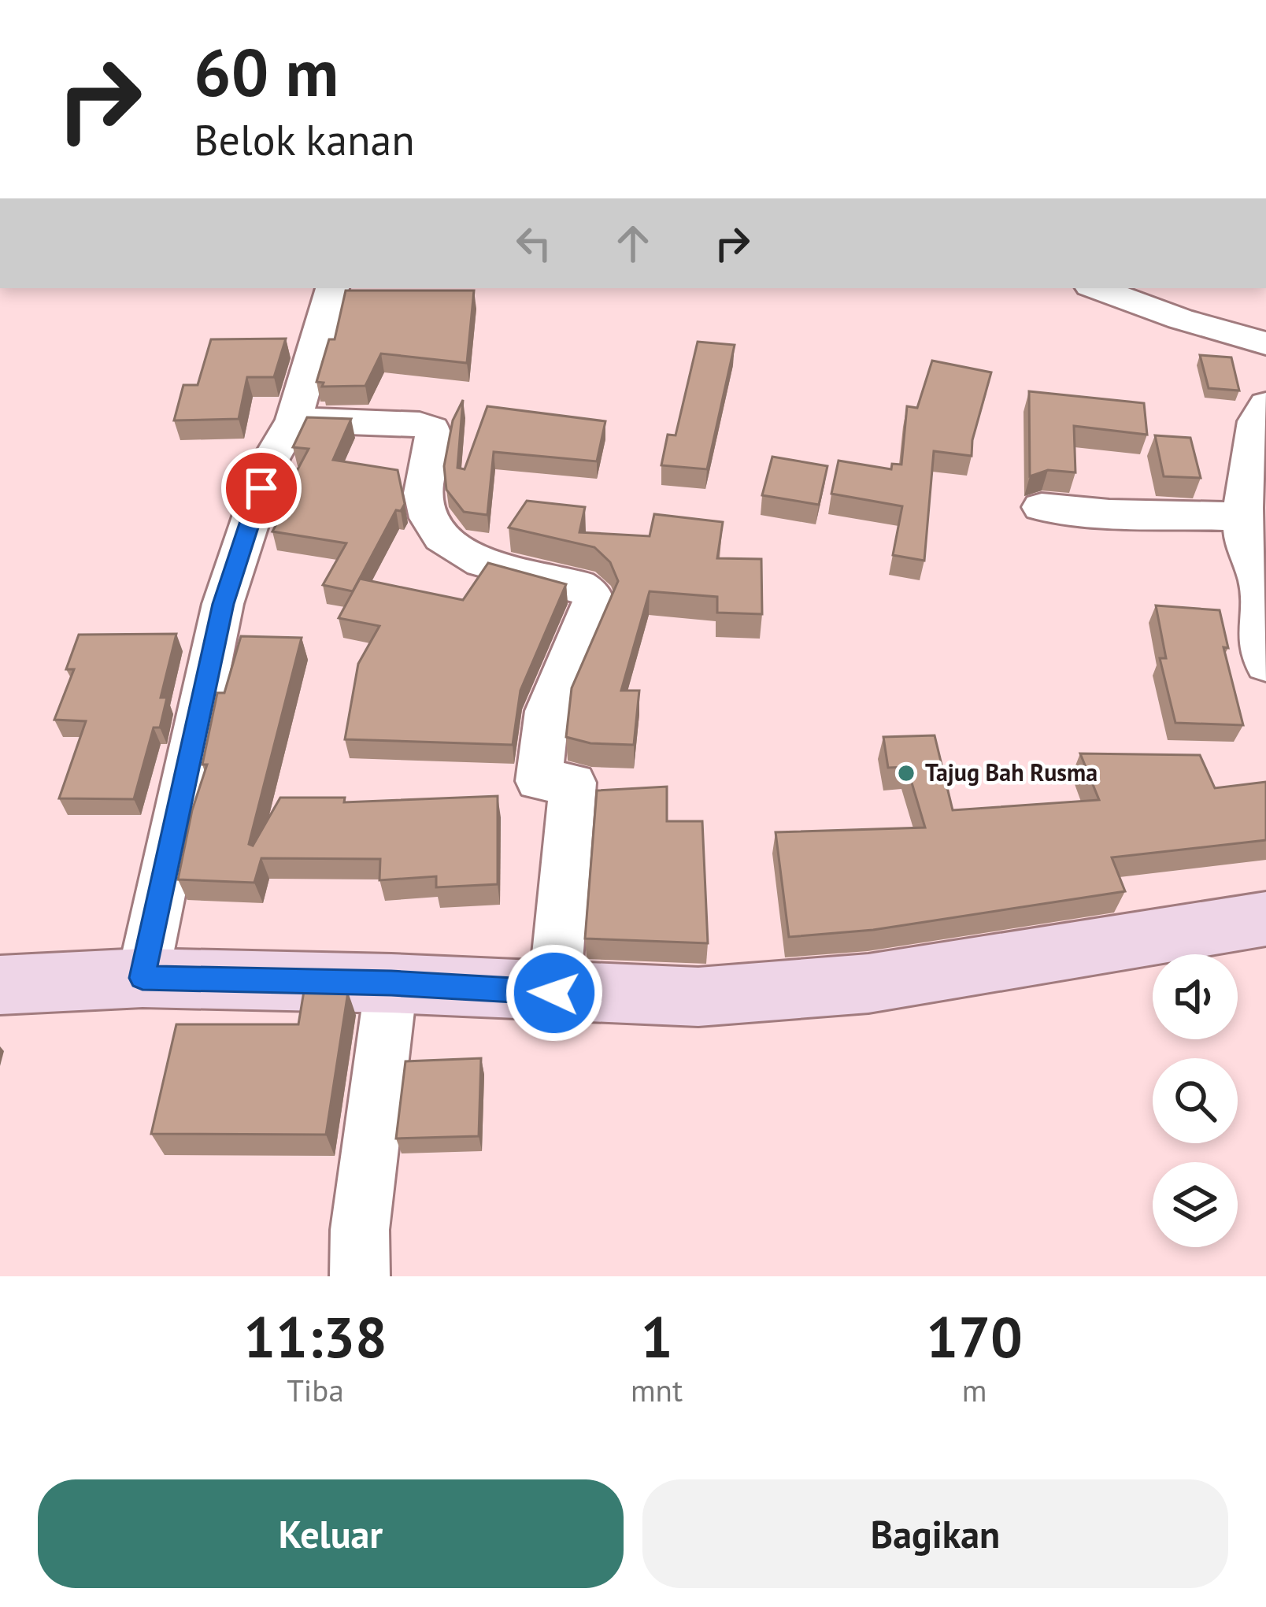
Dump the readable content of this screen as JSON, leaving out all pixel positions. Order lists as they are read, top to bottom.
{
  "places": ["Tajug Bah Rusma"],
  "page": {
    "turn": ["60 m", "Belok kanan"],
    "eta": [
      "11:38",
      "Tiba",
      "1",
      "mnt",
      "170",
      "m"
    ],
    "buttons": ["Keluar", "Bagikan"]
  }
}
